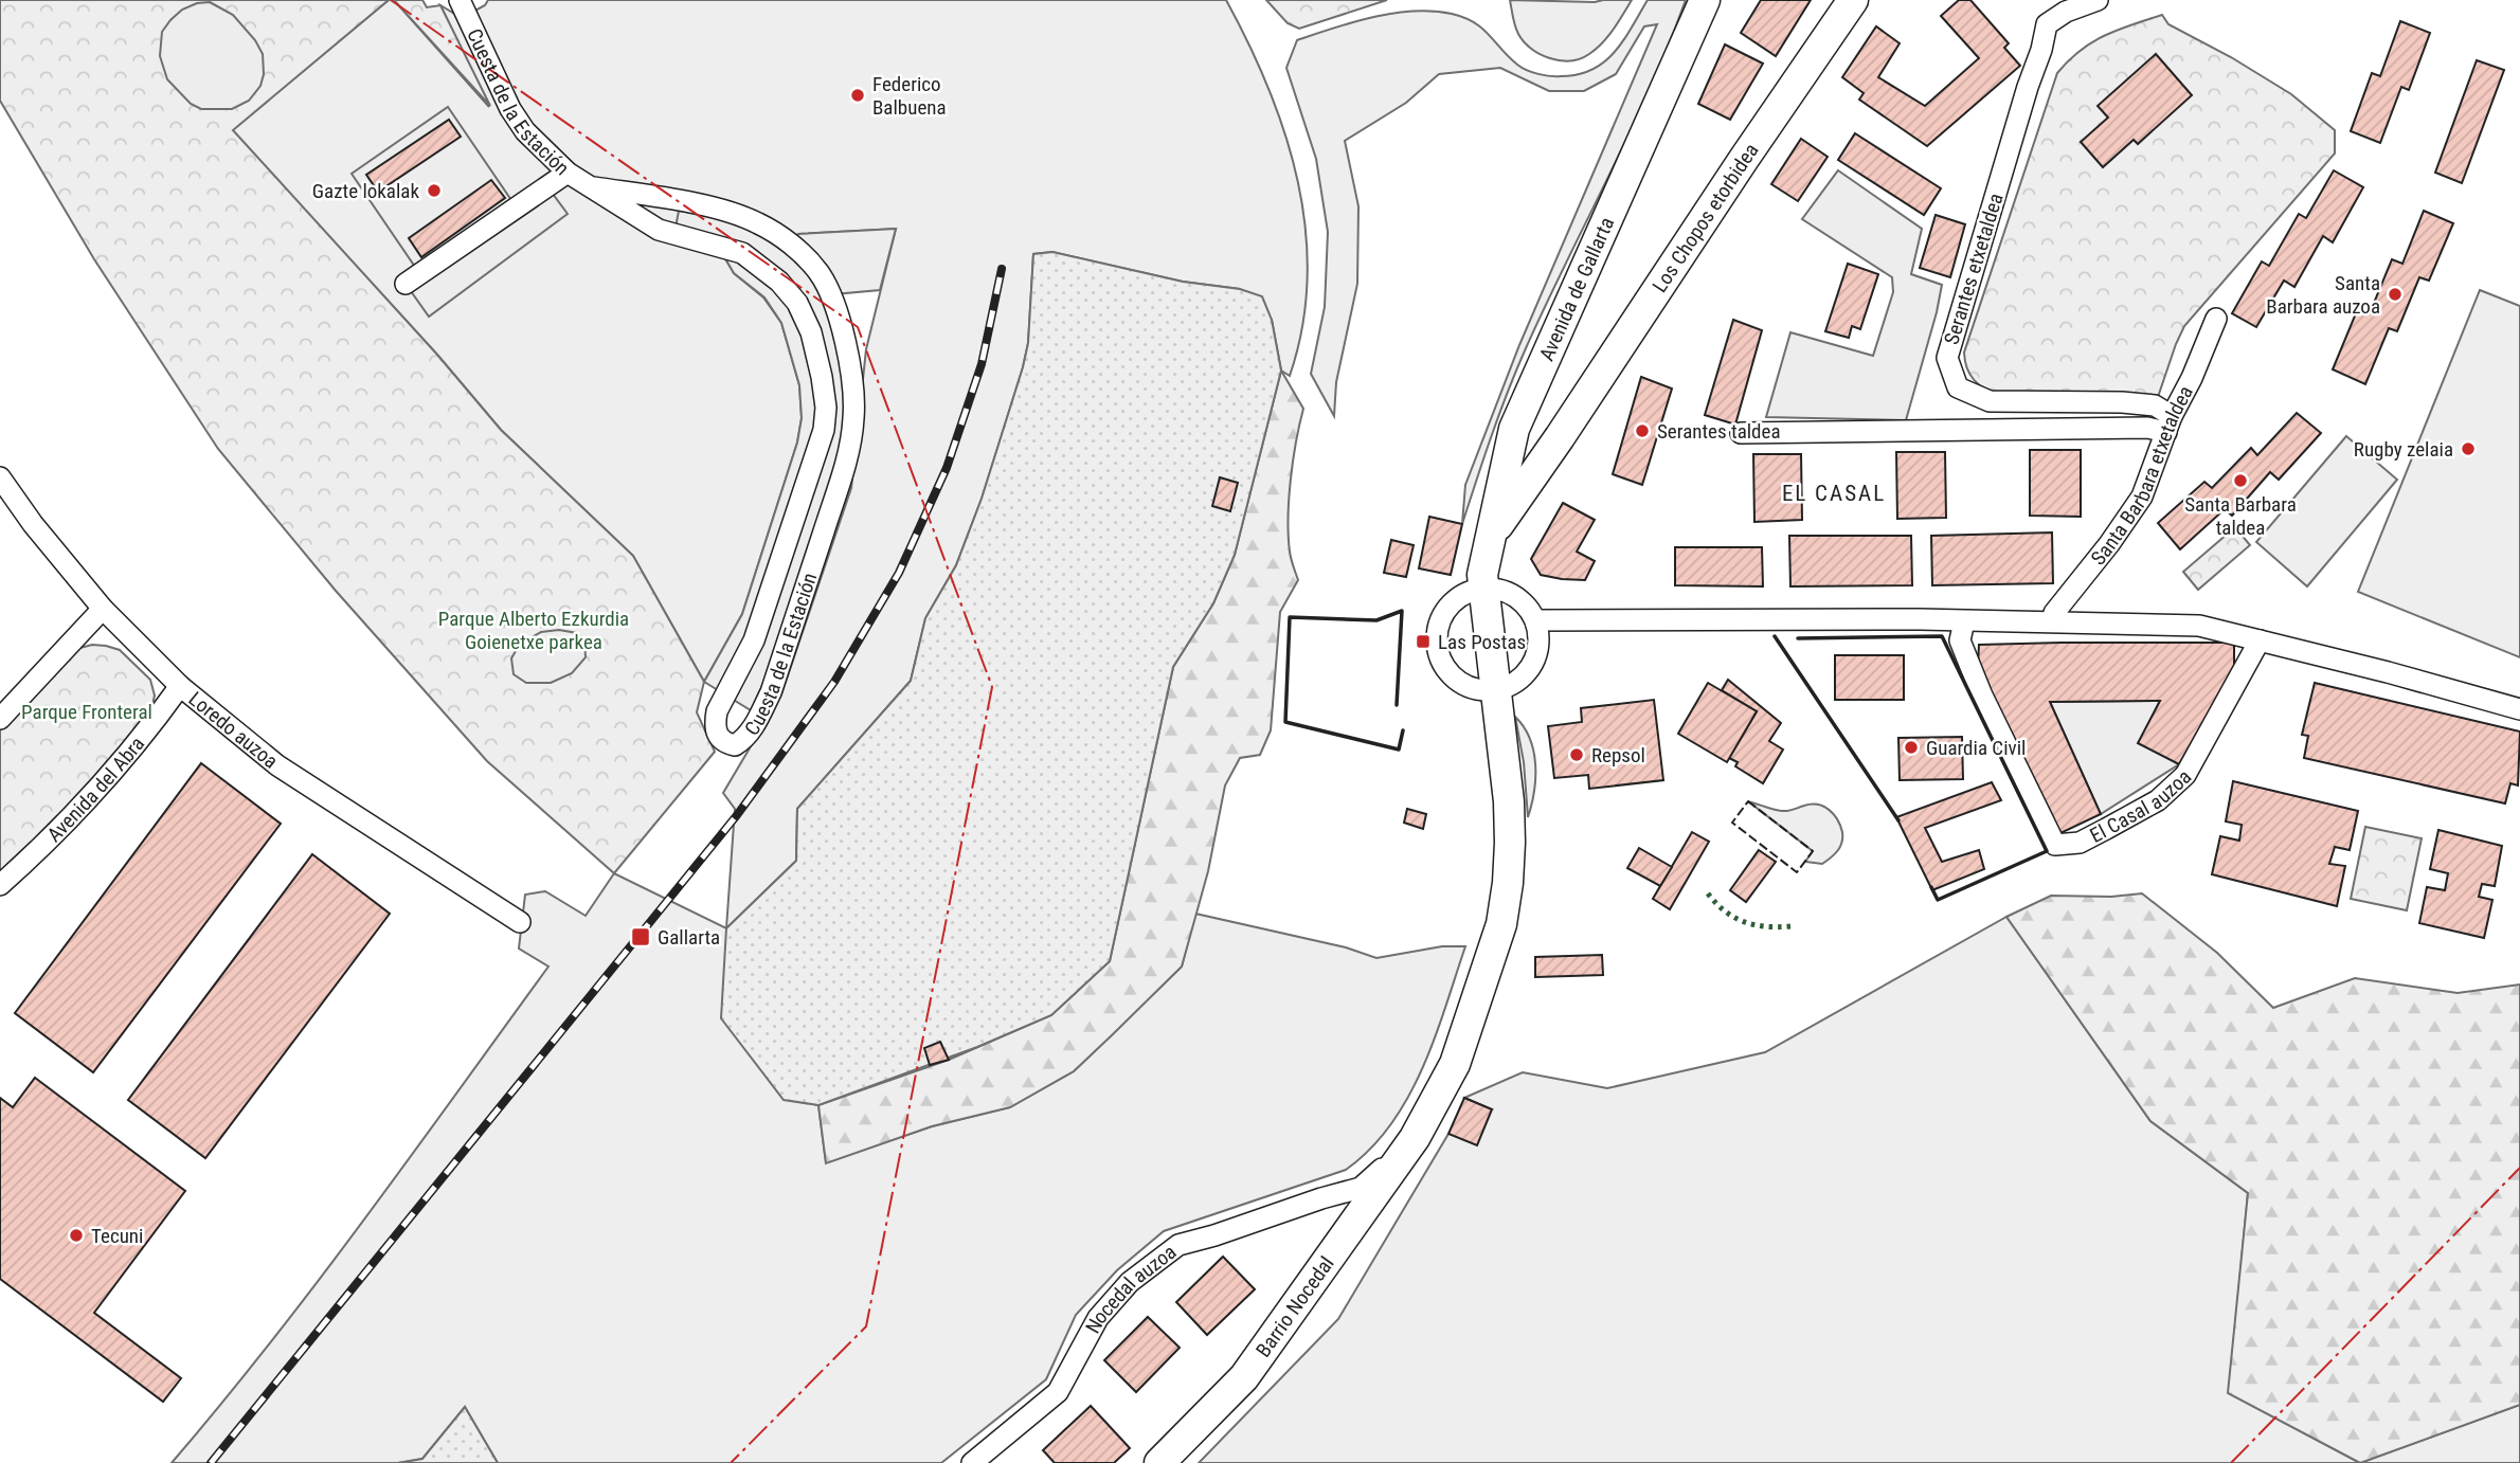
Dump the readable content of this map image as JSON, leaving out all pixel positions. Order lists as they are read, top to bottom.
{
  "streets": {
    "street": [
      "Cuesta de la Estación",
      "Los Chopos etorbidea",
      "Serantes etxetaldea",
      "Avenida de Gallarta",
      "Santa Barbara etxetaldea",
      "Loredo auzoa",
      "Avenida del Abra",
      "El Casal auzoa",
      "Nocedal auzoa",
      "Barrio Nocedal"
    ]
  },
  "crossings": [
    ["Los Chopos etorbidea", "Avenida de Gallarta"],
    ["Serantes etxetaldea", "Santa Barbara etxetaldea"],
    ["Avenida de Gallarta", "Barrio Nocedal"],
    ["Loredo auzoa", "Avenida del Abra"],
    ["Nocedal auzoa", "Barrio Nocedal"]
  ],
  "districts": ["EL CASAL"],
  "parks": ["Parque Alberto Ezkurdia Goienetxe parkea", "Parque Fronteral"],
  "places": {
    "other": [
      "Federico Balbuena",
      "Gazte lokalak",
      "Santa Barbara auzoa",
      "Serantes taldea",
      "Rugby zelaia",
      "Santa Barbara taldea",
      "Guardia Civil",
      "Repsol",
      "Tecuni"
    ],
    "transit": ["Las Postas", "Gallarta"]
  }
}
